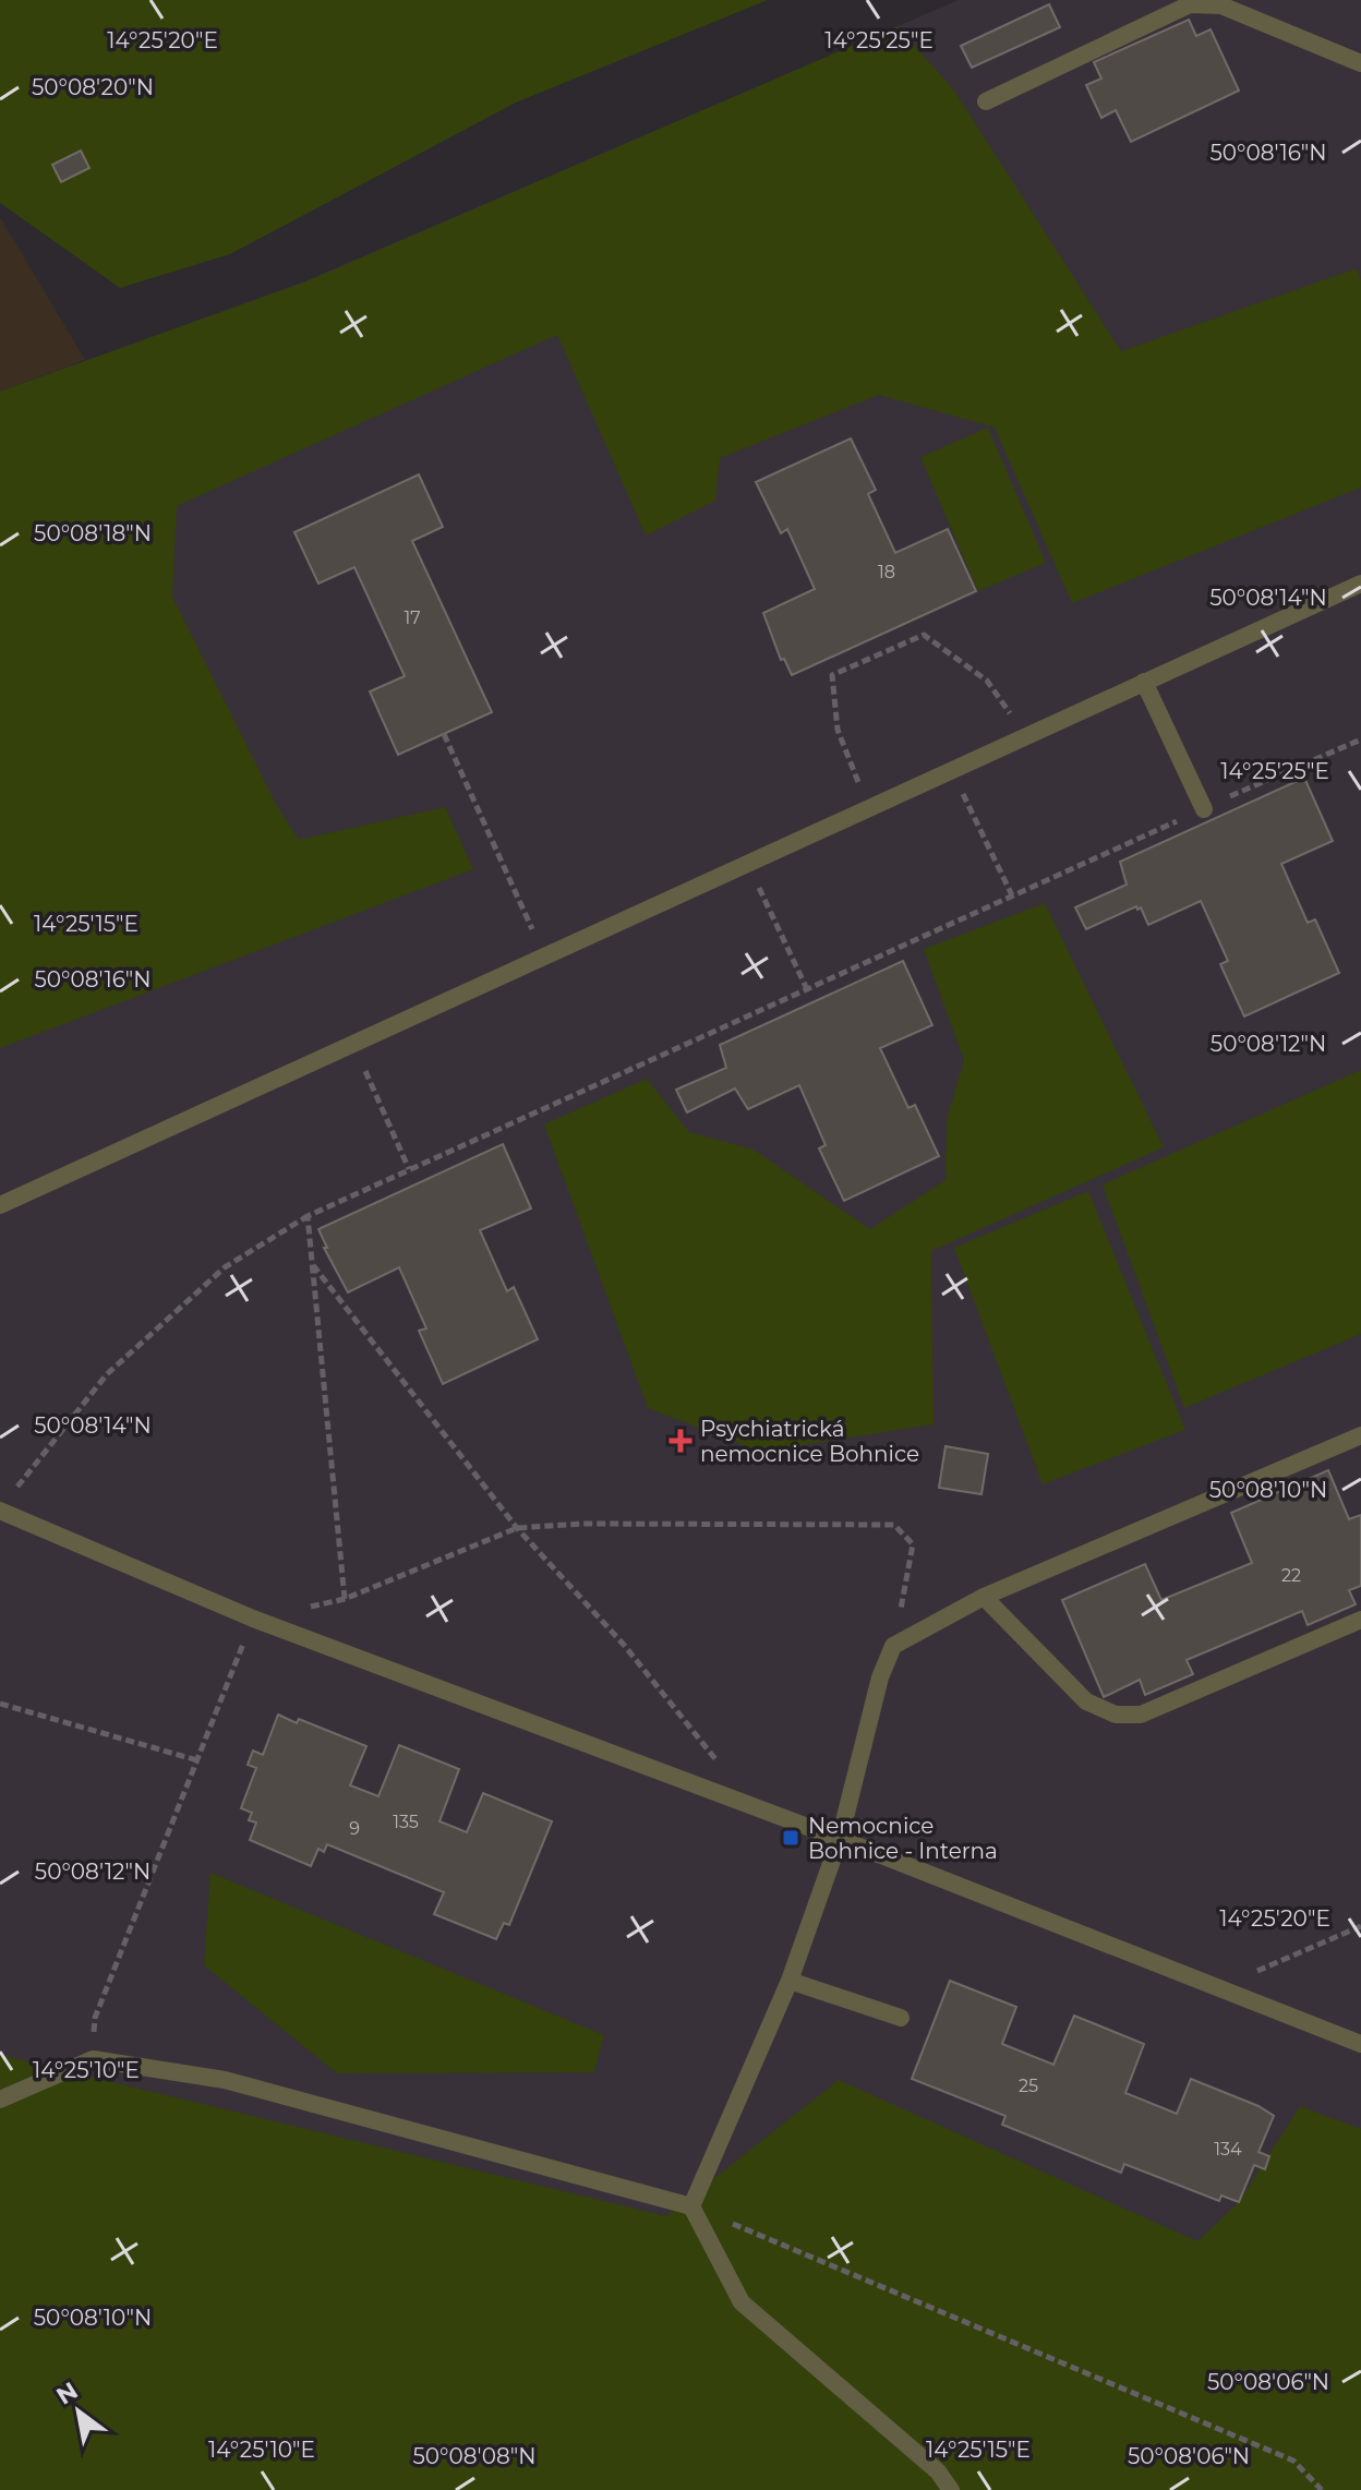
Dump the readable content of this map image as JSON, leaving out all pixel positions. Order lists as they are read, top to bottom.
{
  "places": {
    "health": ["Psychiatrická nemocnice Bohnice"],
    "transit": ["Nemocnice Bohnice - Interna"]
  },
  "house_numbers": [
    "18",
    "17",
    "22",
    "135",
    "9",
    "25",
    "134"
  ],
  "north": "top left",
  "coordinates": [
    "14°25'20\"E",
    "14°25'25\"E",
    "50°08'20\"N",
    "50°08'16\"N",
    "50°08'18\"N",
    "50°08'14\"N",
    "14°25'15\"E",
    "50°08'12\"N",
    "50°08'10\"N",
    "14°25'10\"E",
    "50°08'06\"N",
    "50°08'08\"N"
  ]
}
